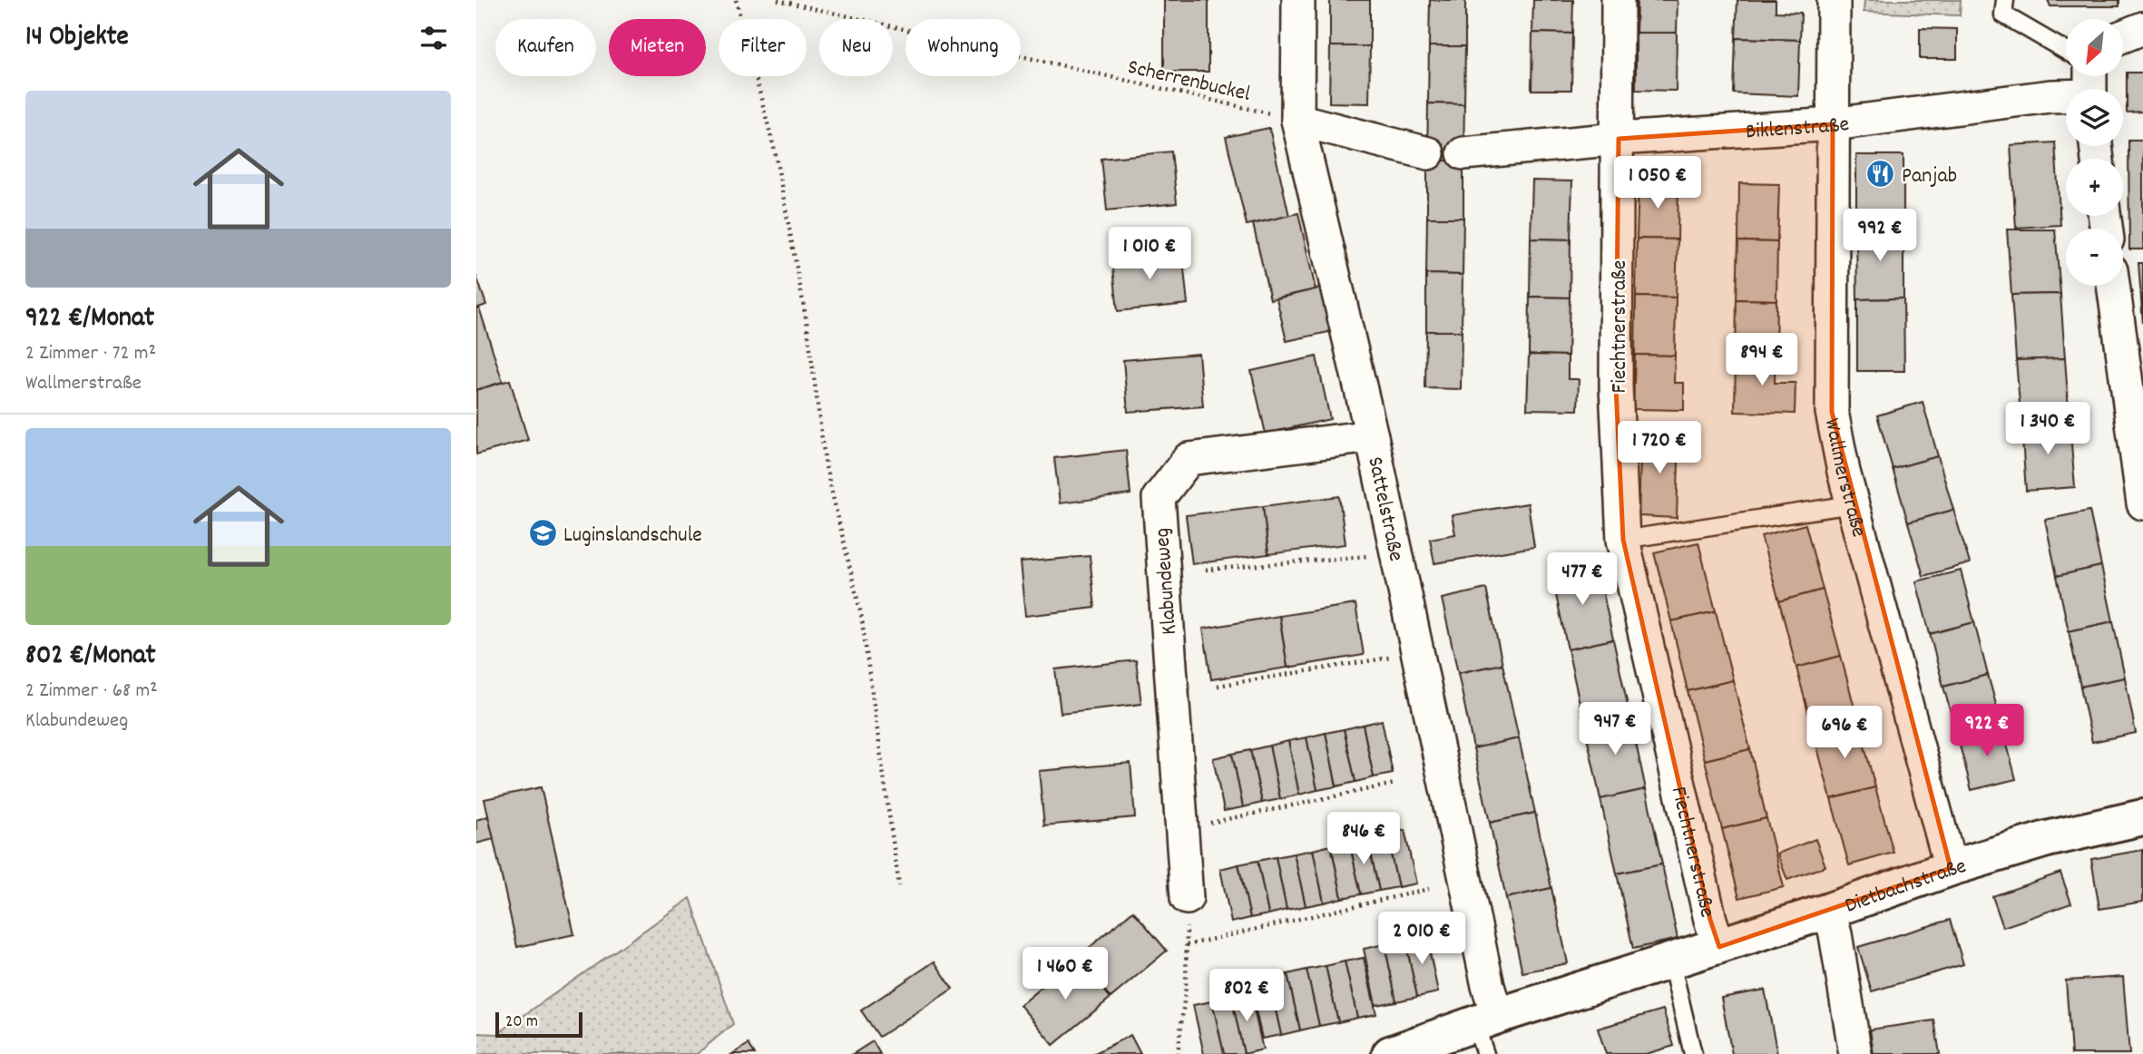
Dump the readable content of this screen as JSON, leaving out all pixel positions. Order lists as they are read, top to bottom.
{
  "streets": {
    "main road": ["Dietbachstraße"],
    "street": [
      "Biklenstraße",
      "Fiechtnerstraße",
      "Wallmerstraße",
      "Sattelstraße",
      "Klabundeweg"
    ],
    "path": ["Scherrenbuckel"]
  },
  "crossings": [
    ["Scherrenbuckel", "Sattelstraße"],
    ["Biklenstraße", "Fiechtnerstraße"],
    ["Biklenstraße", "Wallmerstraße"],
    ["Fiechtnerstraße", "Dietbachstraße"],
    ["Wallmerstraße", "Dietbachstraße"],
    ["Sattelstraße", "Klabundeweg"],
    ["Sattelstraße", "Dietbachstraße"]
  ],
  "places": {
    "restaurant": ["Panjab"],
    "school or university": ["Luginslandschule"]
  },
  "scale_bar": "20 m",
  "north": "bottom left",
  "page": {
    "heading": "14 Objekte",
    "map_buttons": ["+", "−"],
    "chip": [
      "Kaufen",
      "Mieten",
      "Filter",
      "Neu",
      "Wohnung"
    ],
    "list": [
      {
        "name": "922 €/Monat",
        "note": "2 Zimmer · 72 m² · Wallmerstraße"
      },
      {
        "name": "802 €/Monat",
        "note": "2 Zimmer · 68 m² · Klabundeweg"
      }
    ],
    "price": [
      "1 050 €",
      "992 €",
      "1 010 €",
      "894 €",
      "1 340 €",
      "1 720 €",
      "477 €",
      "947 €",
      "922 €",
      "696 €",
      "846 €",
      "2 010 €",
      "1 460 €",
      "802 €"
    ],
    "scale": "20 m"
  }
}
